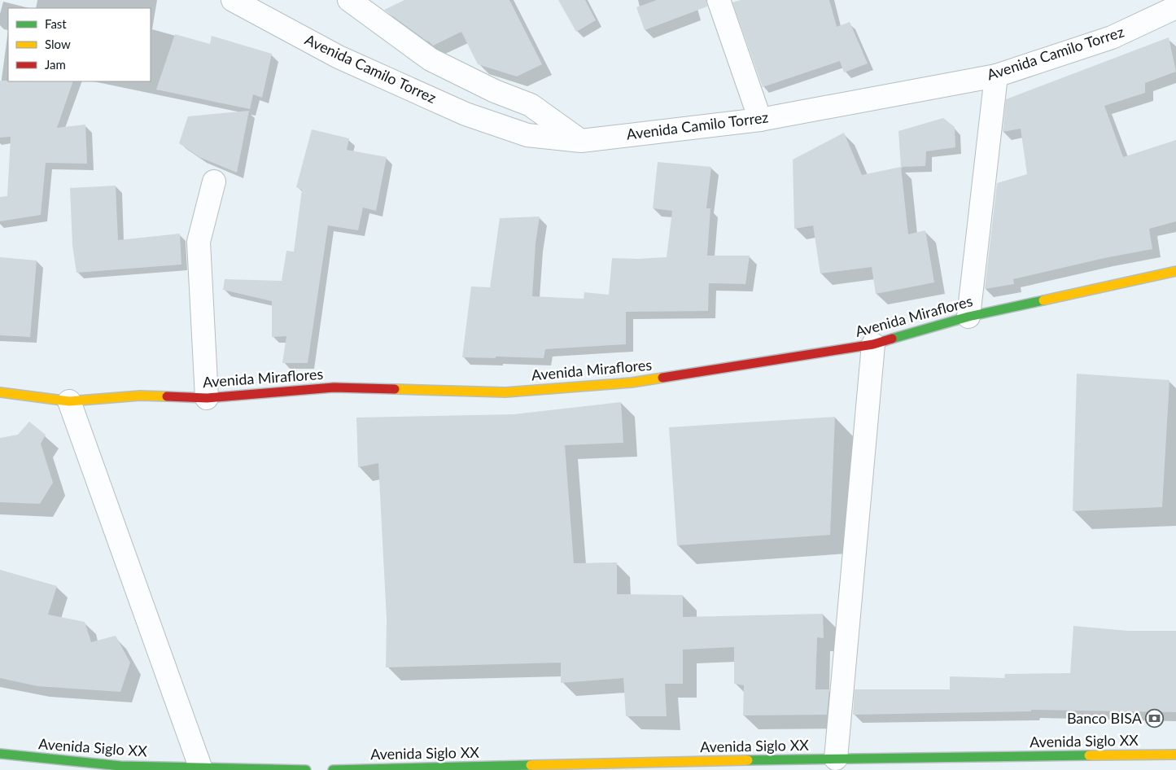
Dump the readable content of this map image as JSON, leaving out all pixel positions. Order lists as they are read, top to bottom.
{
  "streets": {
    "main road": ["Avenida Miraflores", "Avenida Siglo XX"],
    "street": ["Avenida Camilo Torrez"]
  },
  "places": {
    "bank": ["Banco BISA"]
  },
  "legend": ["Fast", "Slow", "Jam"]
}
